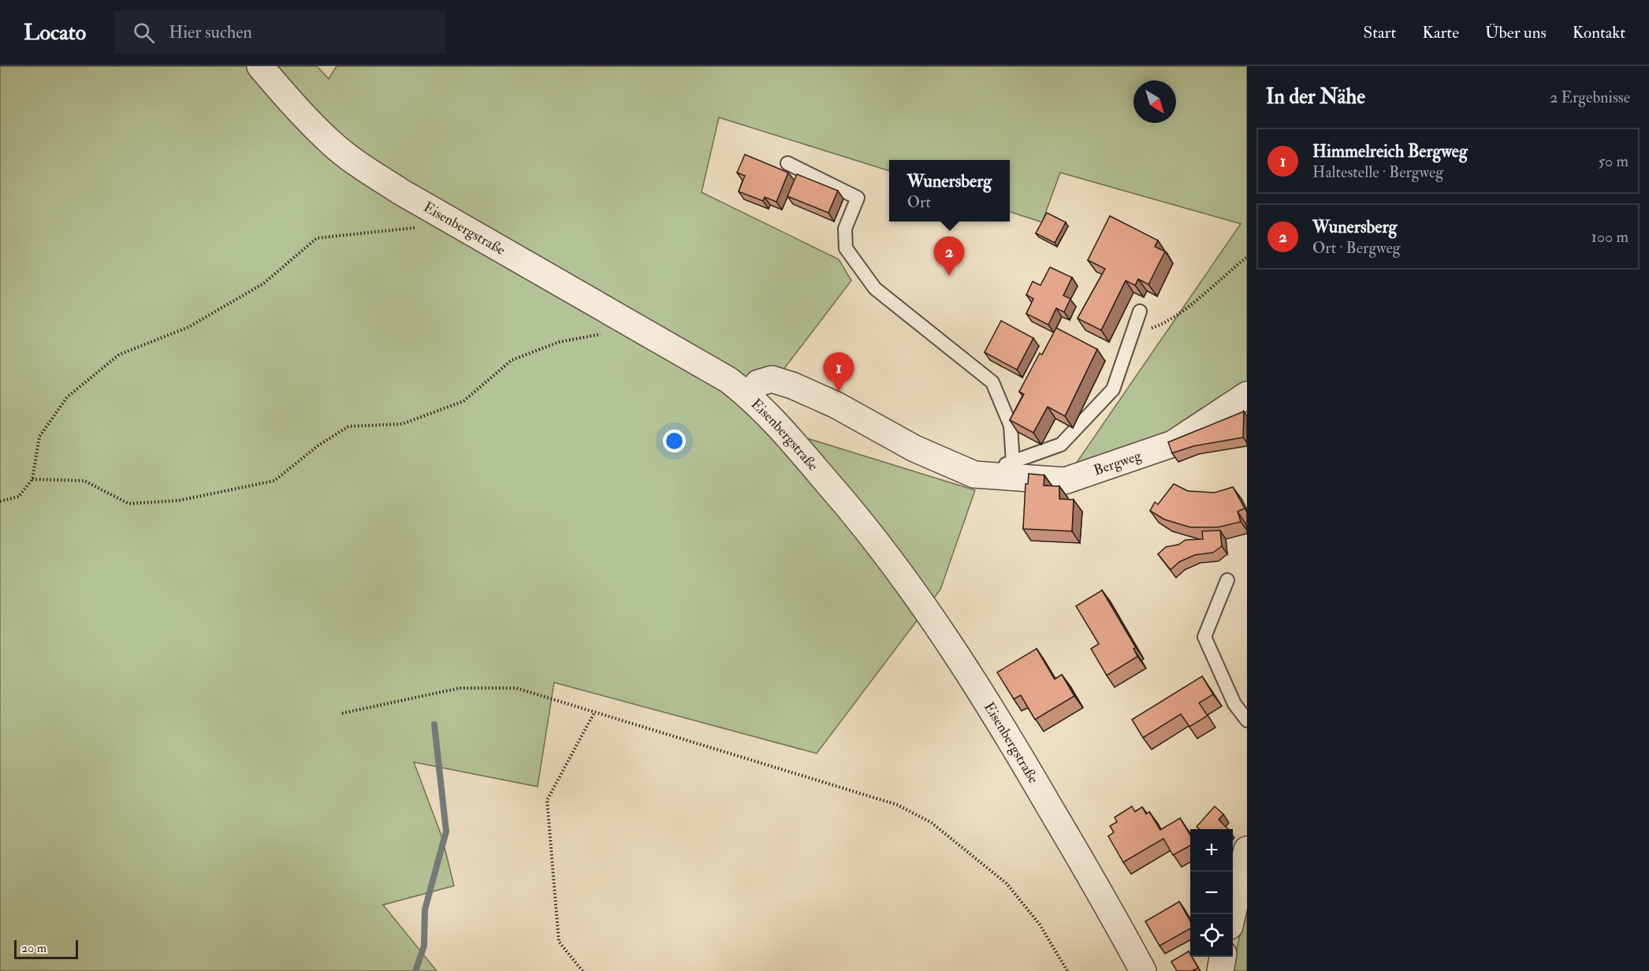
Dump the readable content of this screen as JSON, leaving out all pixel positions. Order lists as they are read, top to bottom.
{
  "streets": {
    "street": ["Eisenbergstraße", "Bergweg"]
  },
  "crossings": [
    ["Eisenbergstraße", "Bergweg"]
  ],
  "scale_bar": "20 m",
  "north": "bottom right",
  "page": {
    "header": "Locato",
    "search": "Hier suchen",
    "nav": [
      "Start",
      "Karte",
      "Über uns",
      "Kontakt"
    ],
    "heading": ["In der Nähe", "2 Ergebnisse"],
    "list": [
      {
        "mark": "1",
        "name": "Himmelreich Bergweg",
        "note": "Haltestelle · Bergweg",
        "value": "50 m"
      },
      {
        "mark": "2",
        "name": "Wunersberg",
        "note": "Ort · Bergweg",
        "value": "100 m"
      }
    ],
    "popup": ["Wunersberg", "Ort"],
    "pins": ["2", "1"],
    "map_buttons": ["+", "−"],
    "scale": "20 m"
  }
}
